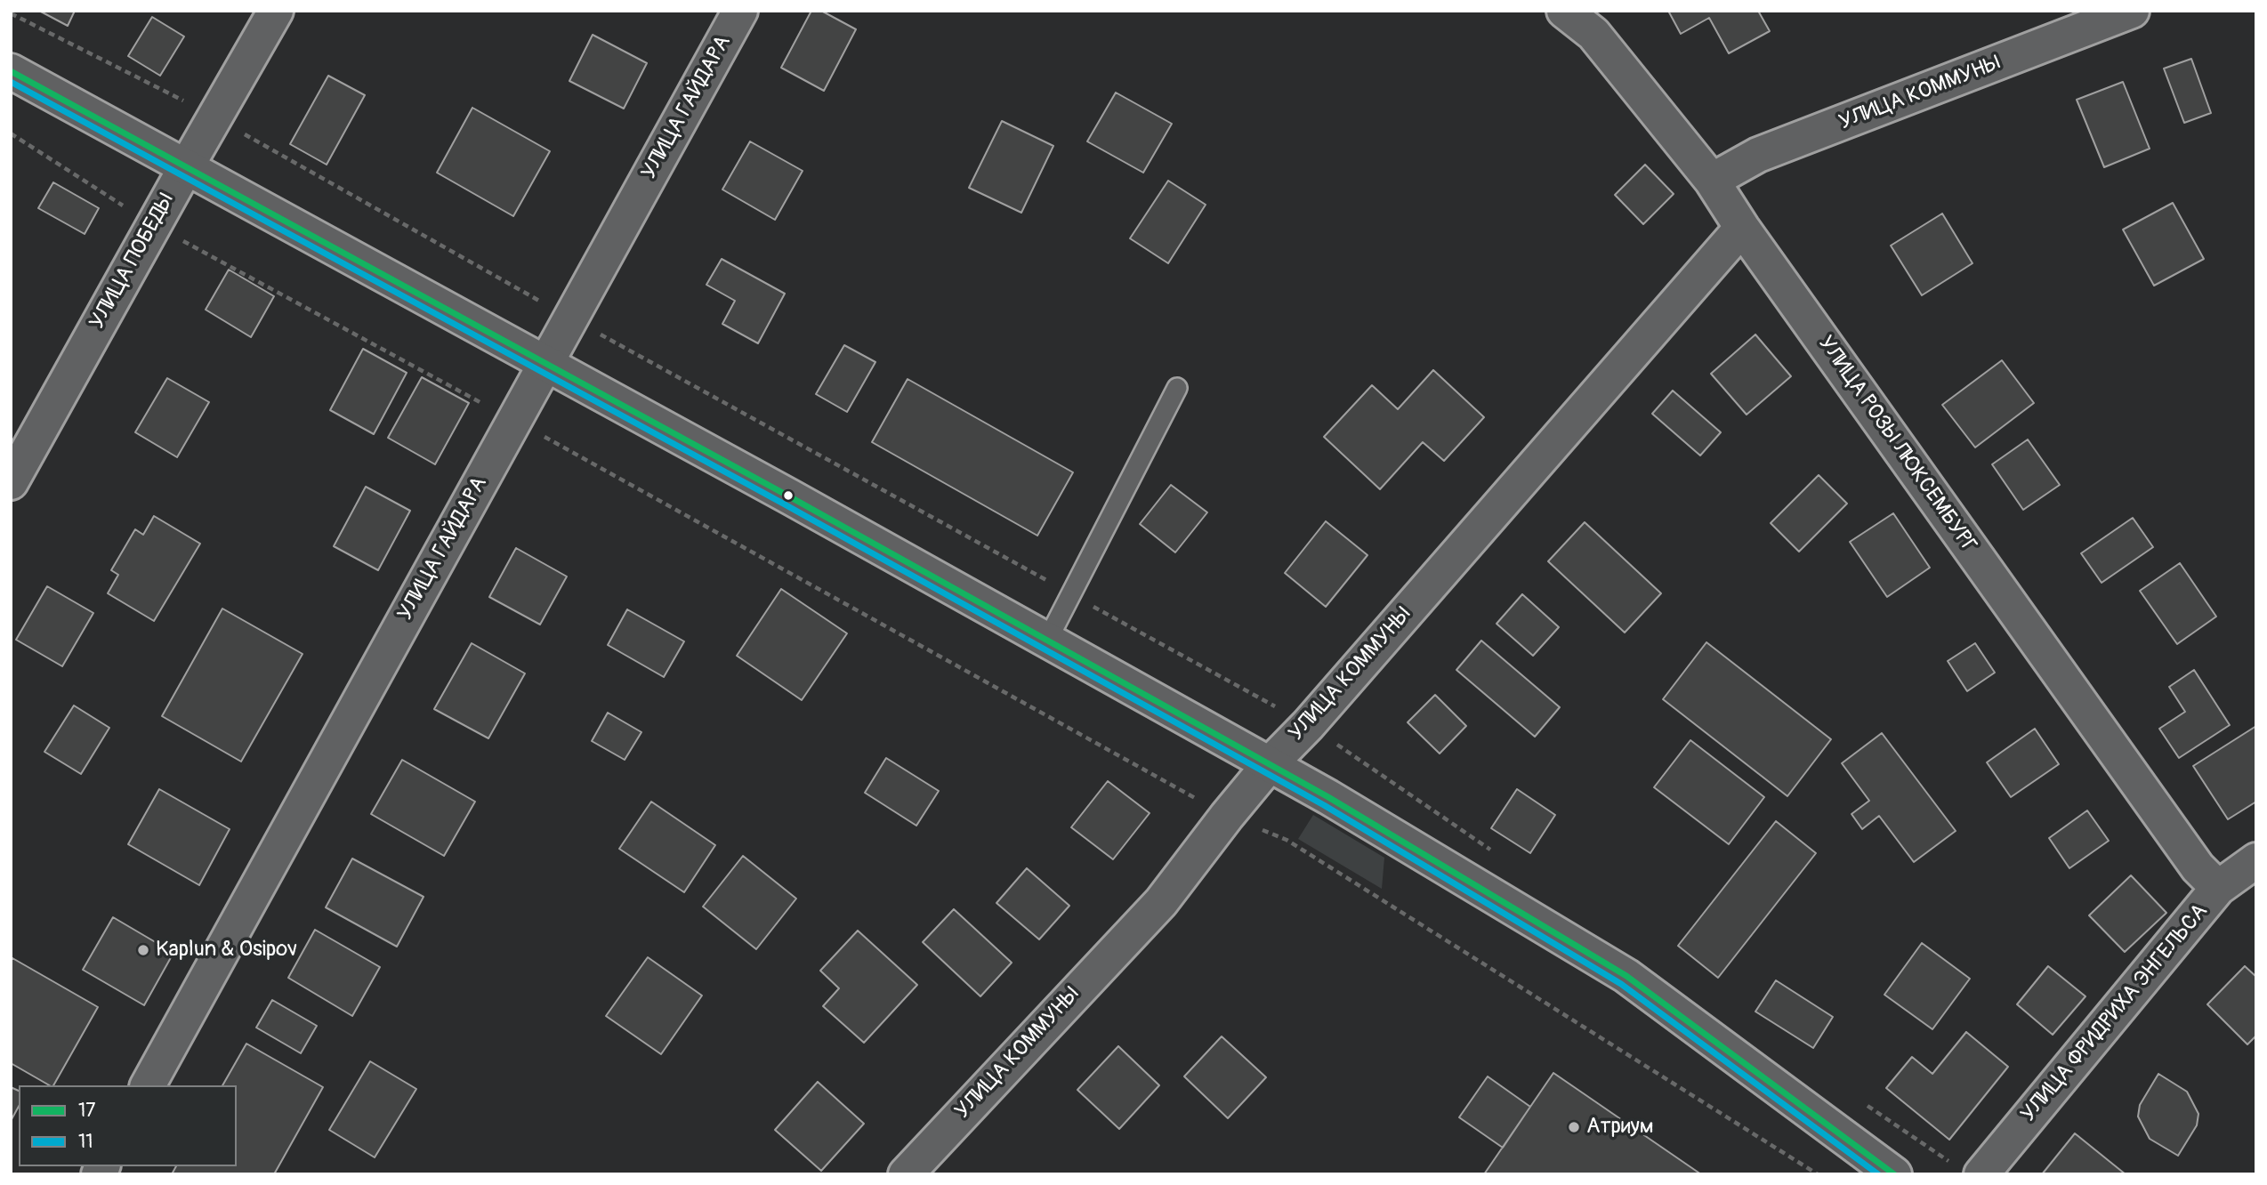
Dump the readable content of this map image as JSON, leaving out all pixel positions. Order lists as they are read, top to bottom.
{
  "streets": {
    "street": [
      "УЛИЦА КОММУНЫ",
      "УЛИЦА ГАЙДАРА",
      "УЛИЦА ПОБЕДЫ",
      "УЛИЦА РОЗЫ ЛЮКСЕМБУРГ",
      "УЛИЦА ФРИДРИХА ЭНГЕЛЬСА"
    ]
  },
  "crossings": [
    ["УЛИЦА КОММУНЫ", "УЛИЦА РОЗЫ ЛЮКСЕМБУРГ"],
    ["УЛИЦА РОЗЫ ЛЮКСЕМБУРГ", "УЛИЦА ФРИДРИХА ЭНГЕЛЬСА"]
  ],
  "places": ["Kaplun & Osipov", "Атриум"],
  "lines": ["transit line 17", "transit line 11"],
  "legend": ["17", "11"]
}
